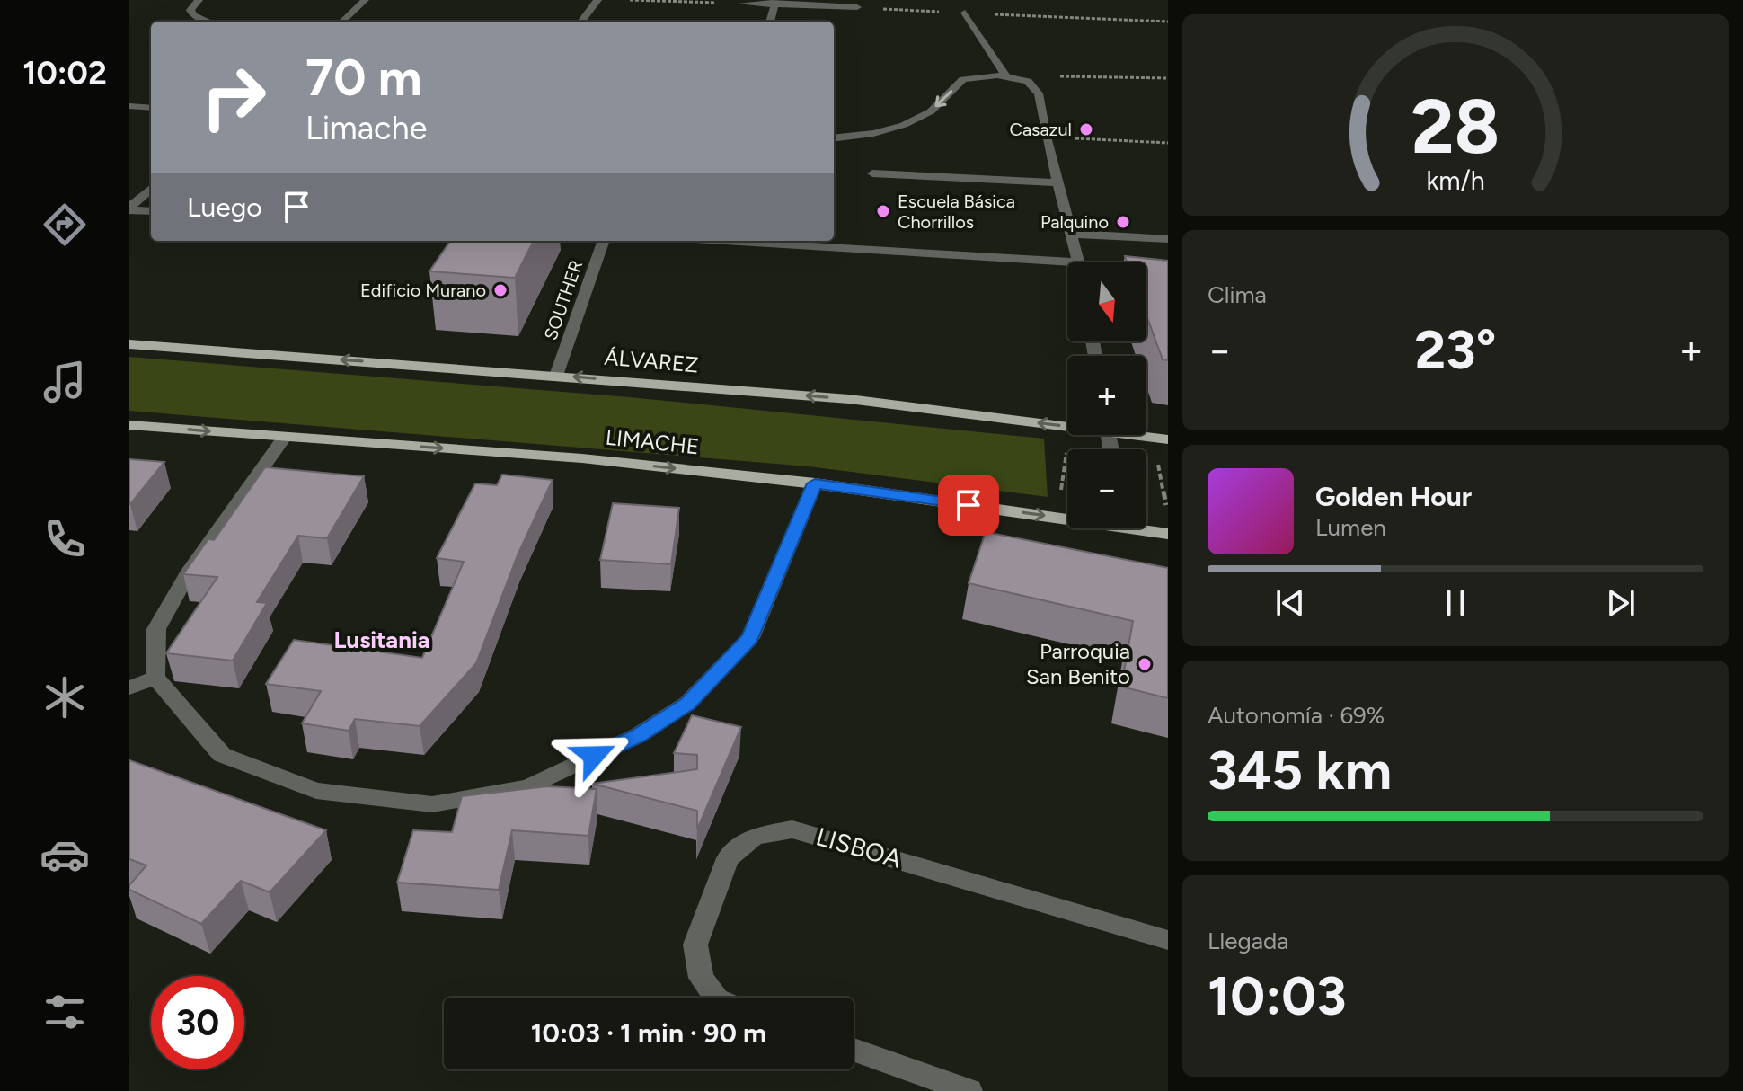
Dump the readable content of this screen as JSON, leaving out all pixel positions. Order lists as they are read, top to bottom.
{
  "streets": {
    "main road": ["ÁLVAREZ", "LIMACHE"],
    "street": ["SOUTHER", "LISBOA"]
  },
  "crossings": [
    ["SOUTHER", "ÁLVAREZ"]
  ],
  "one_way": ["ÁLVAREZ", "LIMACHE"],
  "districts": ["Lusitania"],
  "places": [
    "Casazul",
    "Escuela Básica Chorrillos",
    "Palquino",
    "Edificio Murano",
    "Parroquia San Benito"
  ],
  "north": "bottom",
  "page": {
    "tabs": "10:02",
    "turn": ["70 m", "Limache"],
    "then": "Luego",
    "tile": [
      "Clima",
      ["Autonomía · 69%", "345 km"],
      ["Llegada", "10:03"]
    ],
    "map_buttons": ["+", "−"],
    "heat": ["−", "23°", "+"],
    "song": ["Golden Hour", "Lumen"],
    "limit": "30",
    "trip": "10:03 · 1 min · 90 m",
    "gauge": ["28", "km/h"]
  }
}
